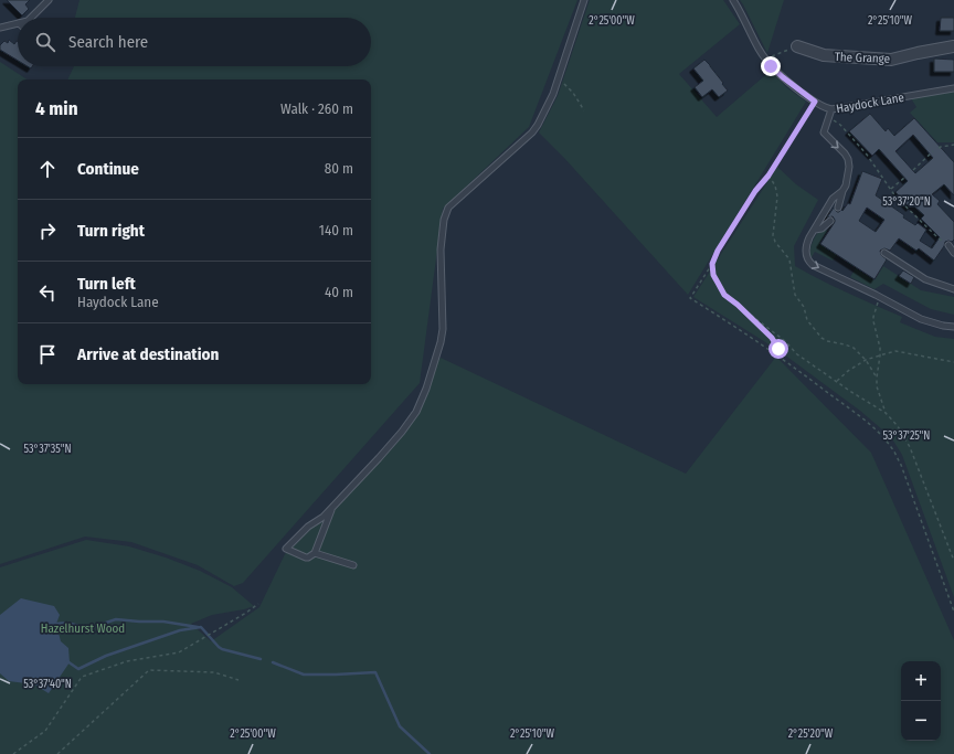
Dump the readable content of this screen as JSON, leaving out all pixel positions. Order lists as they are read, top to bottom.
{
  "streets": {
    "street": ["The Grange"],
    "lane": ["Haydock Lane"]
  },
  "parks": ["Hazelhurst Wood"],
  "page": {
    "search": "Search here",
    "heading": ["4 min", "Walk · 260 m"],
    "list": [
      ["Continue", "80 m"],
      ["Turn right", "140 m"],
      ["Turn left", "Haydock Lane", "40 m"],
      "Arrive at destination"
    ],
    "map_buttons": ["+", "−"]
  },
  "coordinates": [
    "2°25'00\"W",
    "2°25'10\"W",
    "53°37'20\"N",
    "53°37'25\"N",
    "53°37'35\"N",
    "53°37'40\"N",
    "2°25'20\"W"
  ]
}
